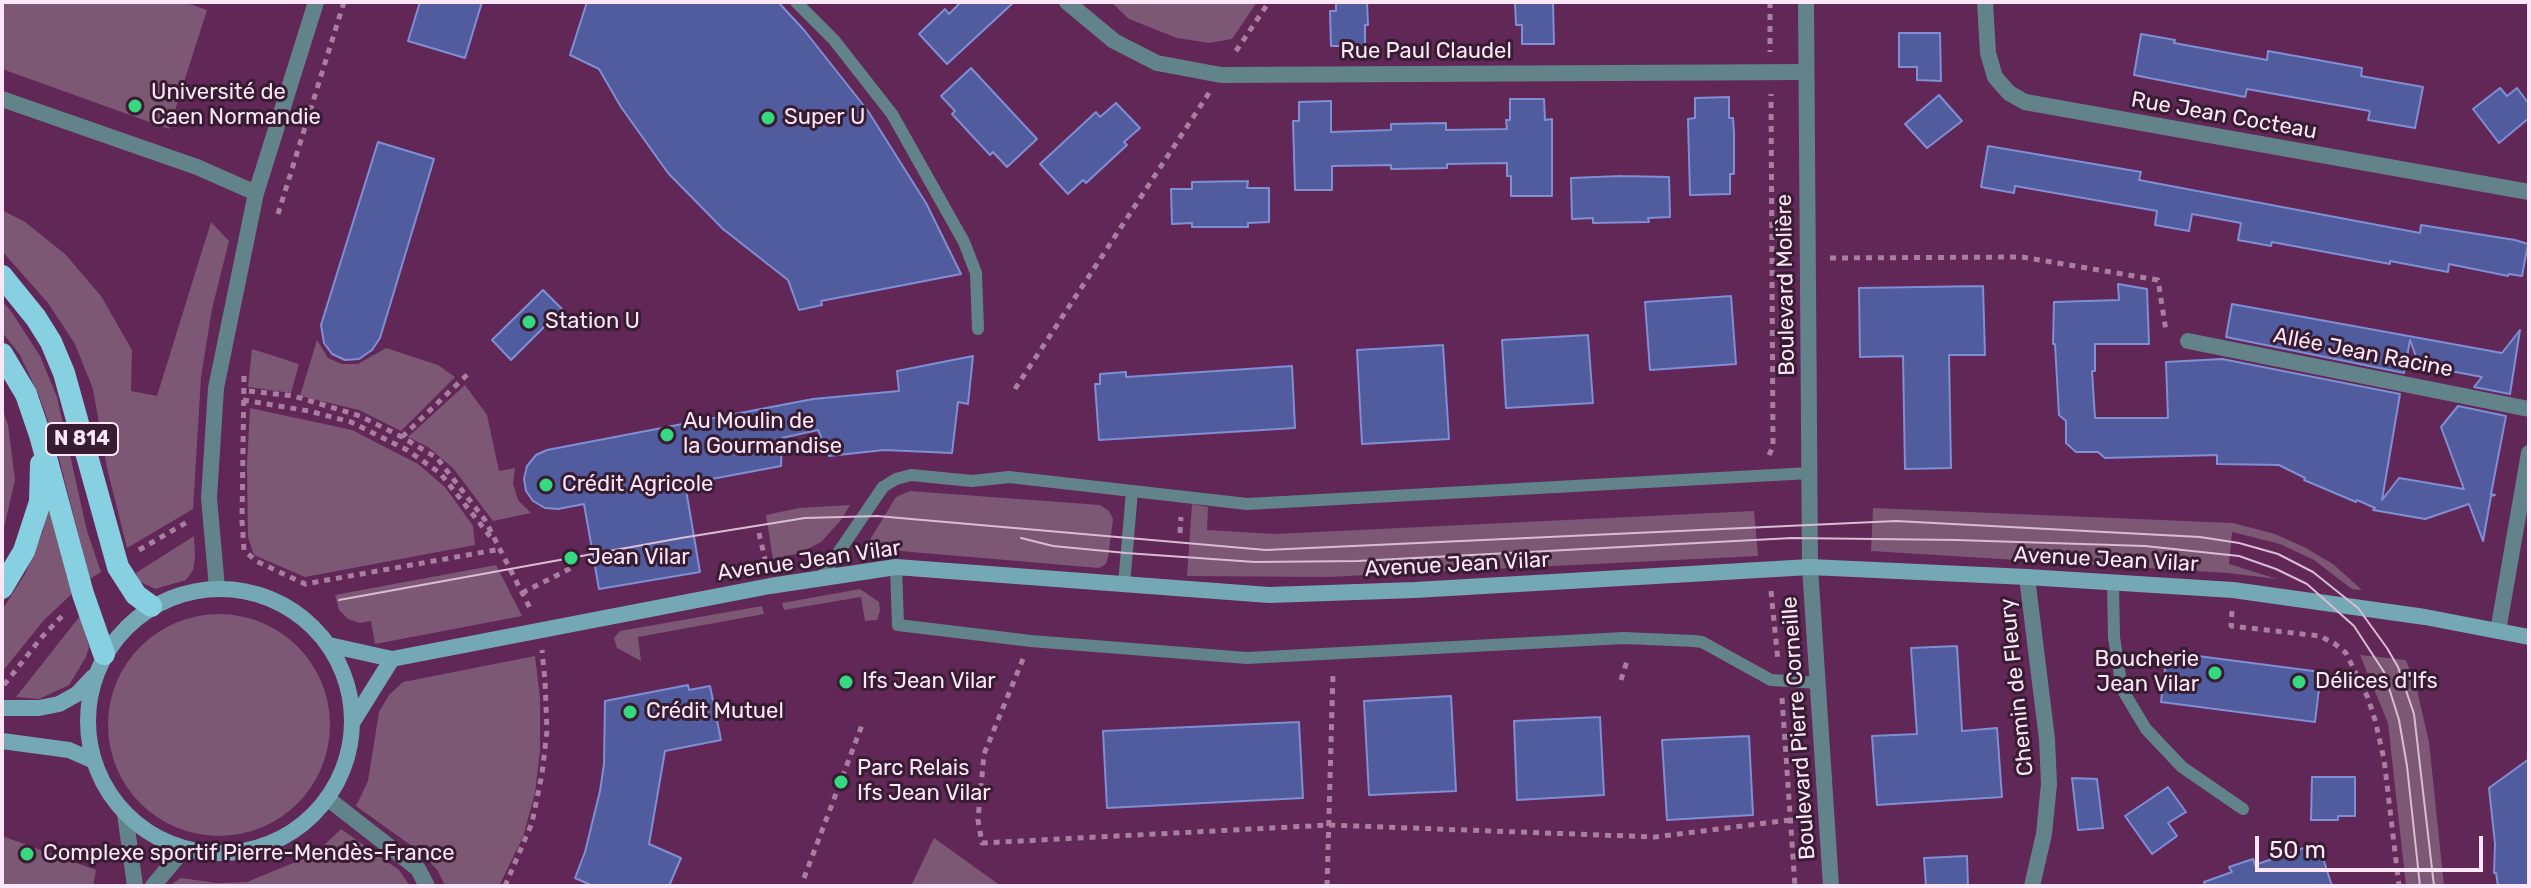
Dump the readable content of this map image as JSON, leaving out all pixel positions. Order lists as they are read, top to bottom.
{
  "streets": {
    "highway": ["N 814"],
    "main road": ["Avenue Jean Vilar"],
    "street": [
      "Rue Paul Claudel",
      "Rue Jean Cocteau",
      "Boulevard Molière",
      "Allée Jean Racine",
      "Chemin de Fleury",
      "Boulevard Pierre Corneille"
    ]
  },
  "crossings": [
    ["Rue Paul Claudel", "Boulevard Molière"],
    ["Boulevard Molière", "Avenue Jean Vilar"],
    ["Boulevard Molière", "Boulevard Pierre Corneille"],
    ["N 814", "Avenue Jean Vilar"],
    ["Avenue Jean Vilar", "Chemin de Fleury"],
    ["Avenue Jean Vilar", "Boulevard Pierre Corneille"]
  ],
  "places": [
    "Université de Caen Normandie",
    "Super U",
    "Station U",
    "Au Moulin de la Gourmandise",
    "Crédit Agricole",
    "Jean Vilar",
    "Boucherie Jean Vilar",
    "Ifs Jean Vilar",
    "Délices d'Ifs",
    "Crédit Mutuel",
    "Parc Relais Ifs Jean Vilar",
    "Complexe sportif Pierre-Mendès-France"
  ],
  "scale_bar": "50 m"
}
